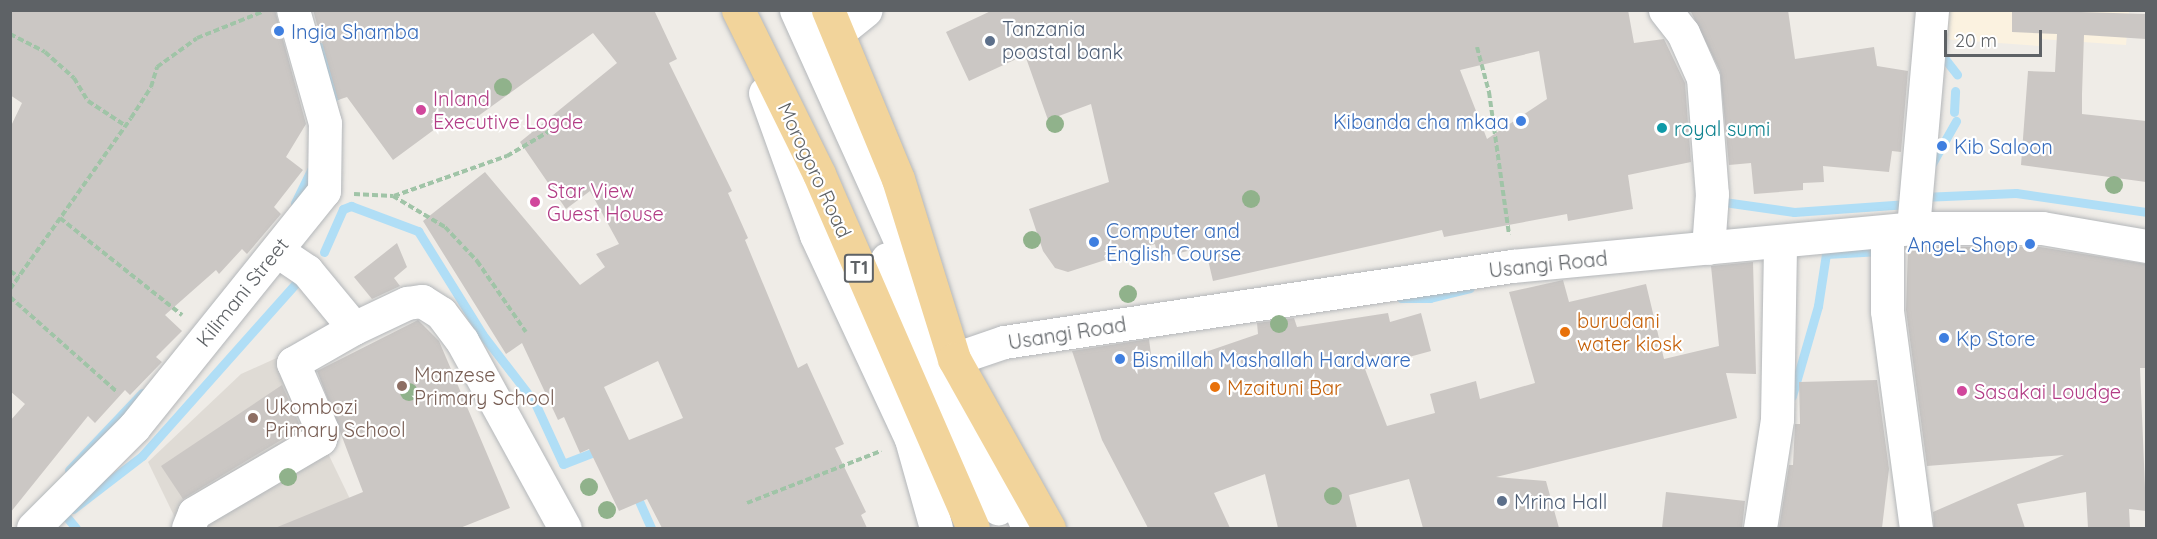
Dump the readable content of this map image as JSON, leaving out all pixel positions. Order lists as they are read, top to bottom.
{
  "streets": {
    "highway": ["Morogoro Road", "T1"],
    "street": ["Usangi Road", "Kilimani Street"]
  },
  "places": [
    "Ingia Shamba",
    "Tanzania poastal bank",
    "Inland Executive Logde",
    "Kibanda cha mkaa",
    "royal sumi",
    "Kib Saloon",
    "Star View Guest House",
    "Computer and English Course",
    "AngeL Shop",
    "burudani water kiosk",
    "Kp Store",
    "Bismillah Mashallah Hardware",
    "Manzese Primary School",
    "Mzaituni Bar",
    "Sasakai Loudge",
    "Ukombozi Primary School",
    "Mrina Hall"
  ],
  "scale_bar": "20 m"
}
